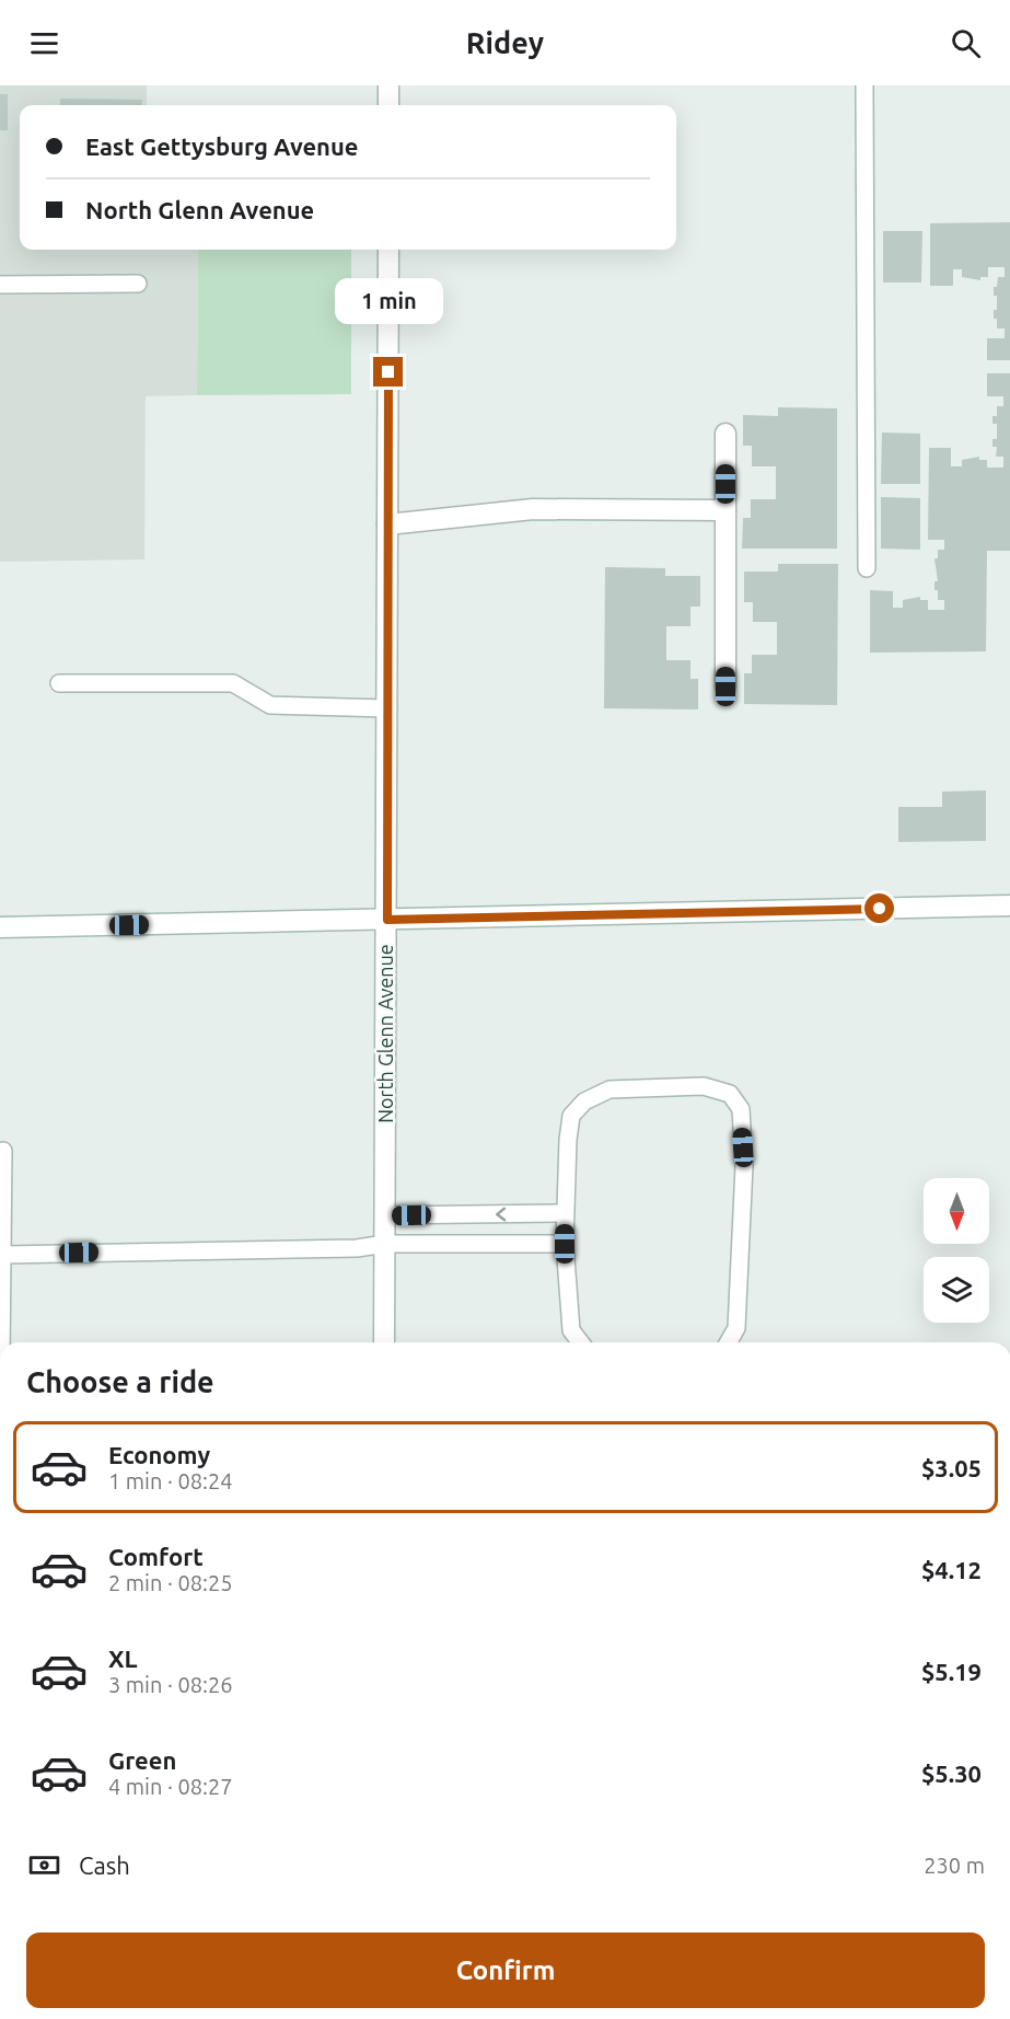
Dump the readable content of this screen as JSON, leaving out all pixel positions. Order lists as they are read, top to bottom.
{
  "streets": {
    "street": ["North Glenn Avenue"]
  },
  "north": "bottom",
  "page": {
    "header": "Ridey",
    "banner": ["East Gettysburg Avenue", "North Glenn Avenue"],
    "bubble": "1 min",
    "heading": "Choose a ride",
    "list": [
      {
        "name": "Economy",
        "note": "1 min · 08:24",
        "value": "$3.05"
      },
      {
        "name": "Comfort",
        "note": "2 min · 08:25",
        "value": "$4.12"
      },
      {
        "name": "XL",
        "note": "3 min · 08:26",
        "value": "$5.19"
      },
      {
        "name": "Green",
        "note": "4 min · 08:27",
        "value": "$5.30"
      }
    ],
    "pay": ["Cash", "230 m"],
    "buttons": "Confirm"
  }
}
